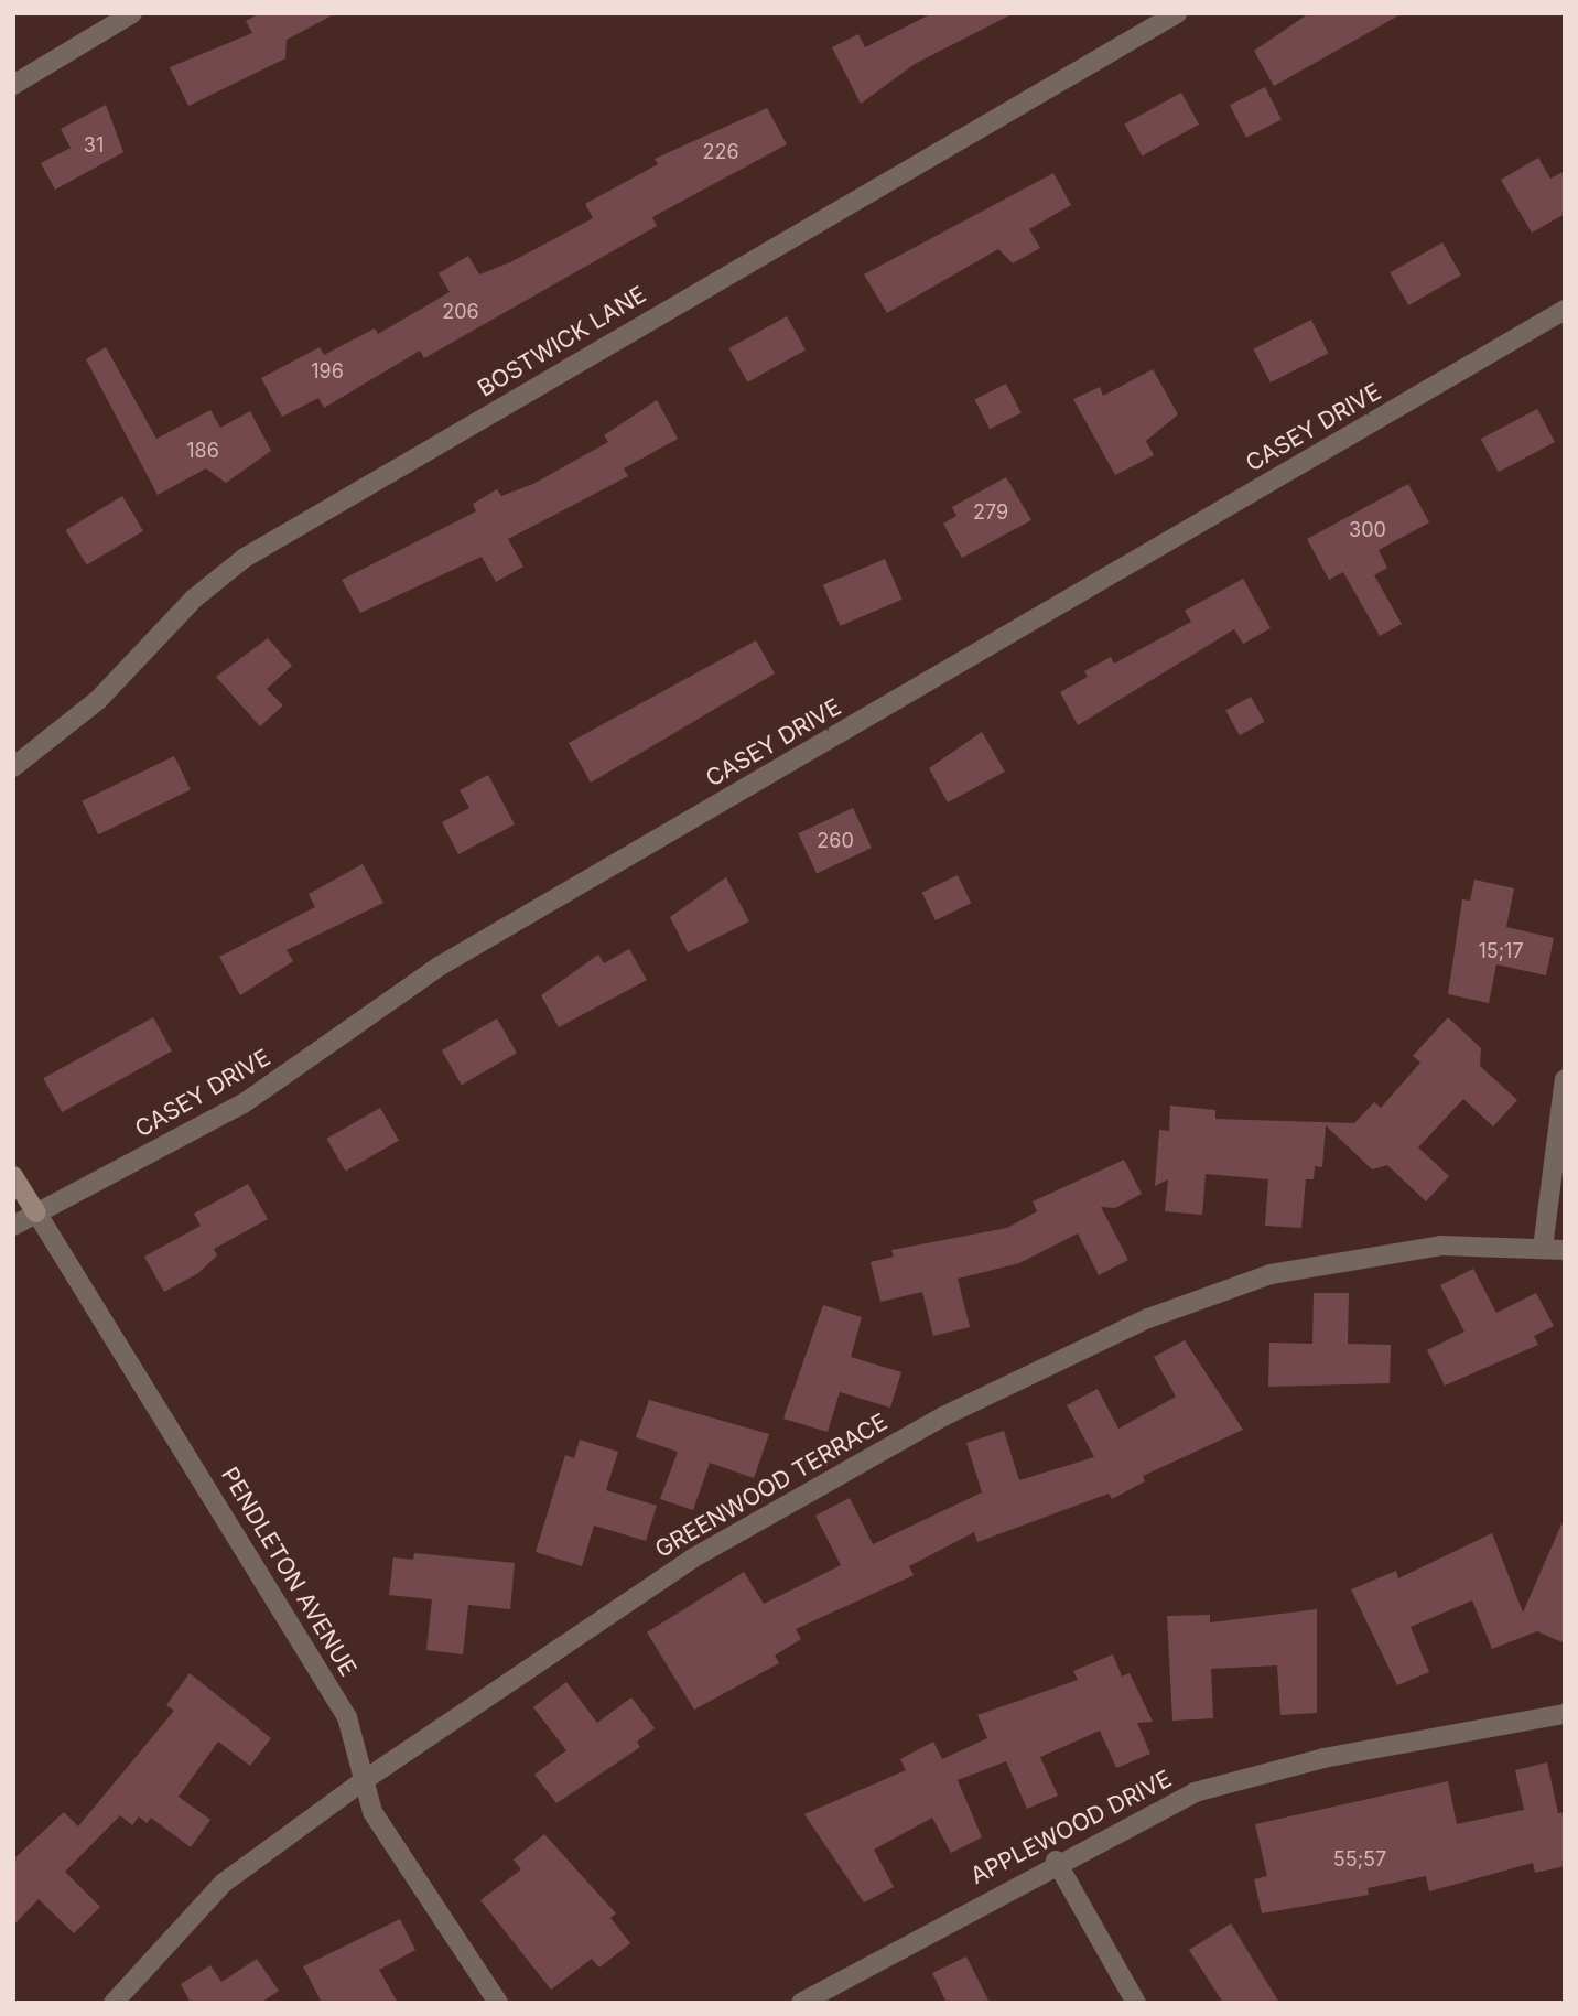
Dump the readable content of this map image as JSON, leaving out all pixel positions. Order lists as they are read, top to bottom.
{
  "streets": {
    "street": [
      "BOSTWICK LANE",
      "CASEY DRIVE",
      "GREENWOOD TERRACE",
      "PENDLETON AVENUE",
      "APPLEWOOD DRIVE"
    ]
  },
  "crossings": [
    ["CASEY DRIVE", "PENDLETON AVENUE"],
    ["GREENWOOD TERRACE", "PENDLETON AVENUE"]
  ],
  "house_numbers": [
    "31",
    "226",
    "206",
    "196",
    "186",
    "279",
    "300",
    "260",
    "15;17",
    "55;57"
  ]
}
